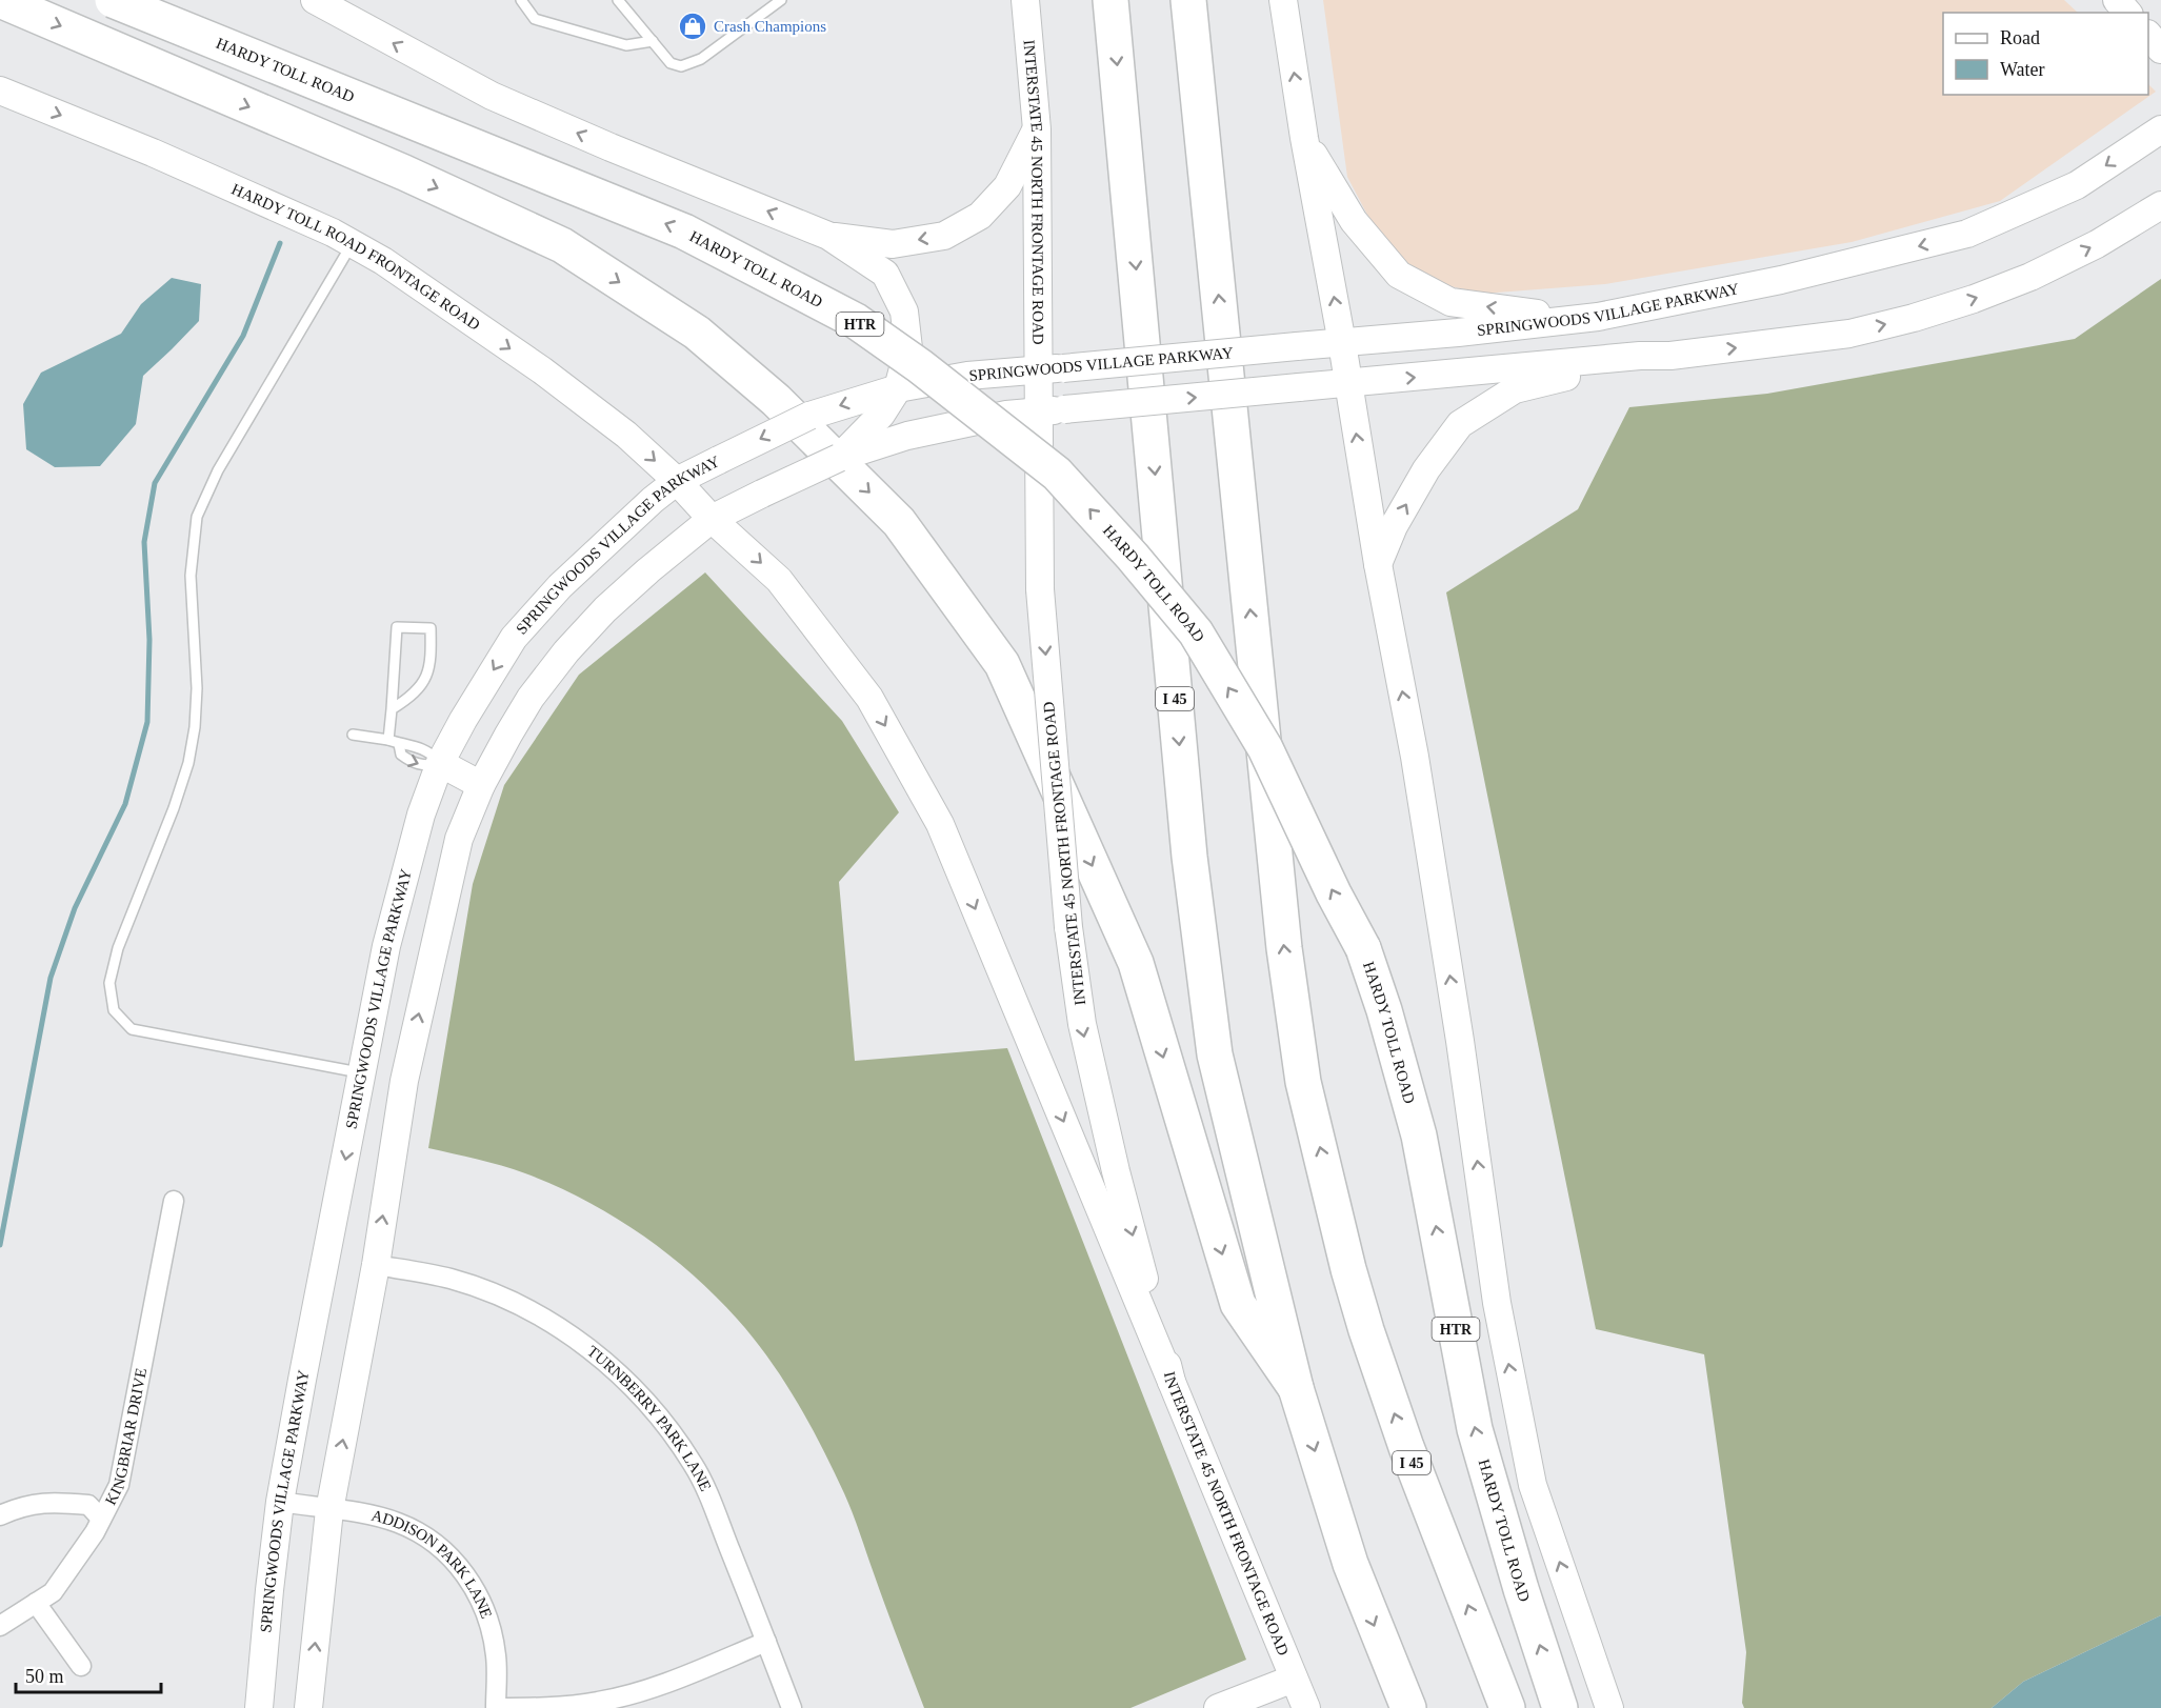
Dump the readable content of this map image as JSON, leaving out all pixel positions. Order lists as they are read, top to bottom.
{
  "streets": {
    "highway": ["HARDY TOLL ROAD", "HTR", "I 45"],
    "main road": ["INTERSTATE 45 NORTH FRONTAGE ROAD", "HARDY TOLL ROAD FRONTAGE ROAD", "SPRINGWOODS VILLAGE PARKWAY"],
    "street": ["TURNBERRY PARK LANE", "KINGBRIAR DRIVE", "ADDISON PARK LANE"]
  },
  "crossings": [
    ["INTERSTATE 45 NORTH FRONTAGE ROAD", "HARDY TOLL ROAD FRONTAGE ROAD"],
    ["INTERSTATE 45 NORTH FRONTAGE ROAD", "SPRINGWOODS VILLAGE PARKWAY"],
    ["HARDY TOLL ROAD FRONTAGE ROAD", "SPRINGWOODS VILLAGE PARKWAY"],
    ["SPRINGWOODS VILLAGE PARKWAY", "ADDISON PARK LANE"]
  ],
  "one_way": ["INTERSTATE 45 NORTH FRONTAGE ROAD", "HARDY TOLL ROAD FRONTAGE ROAD"],
  "places": {
    "shop": ["Crash Champions"]
  },
  "legend": ["Road", "Water"],
  "scale_bar": "50 m"
}
